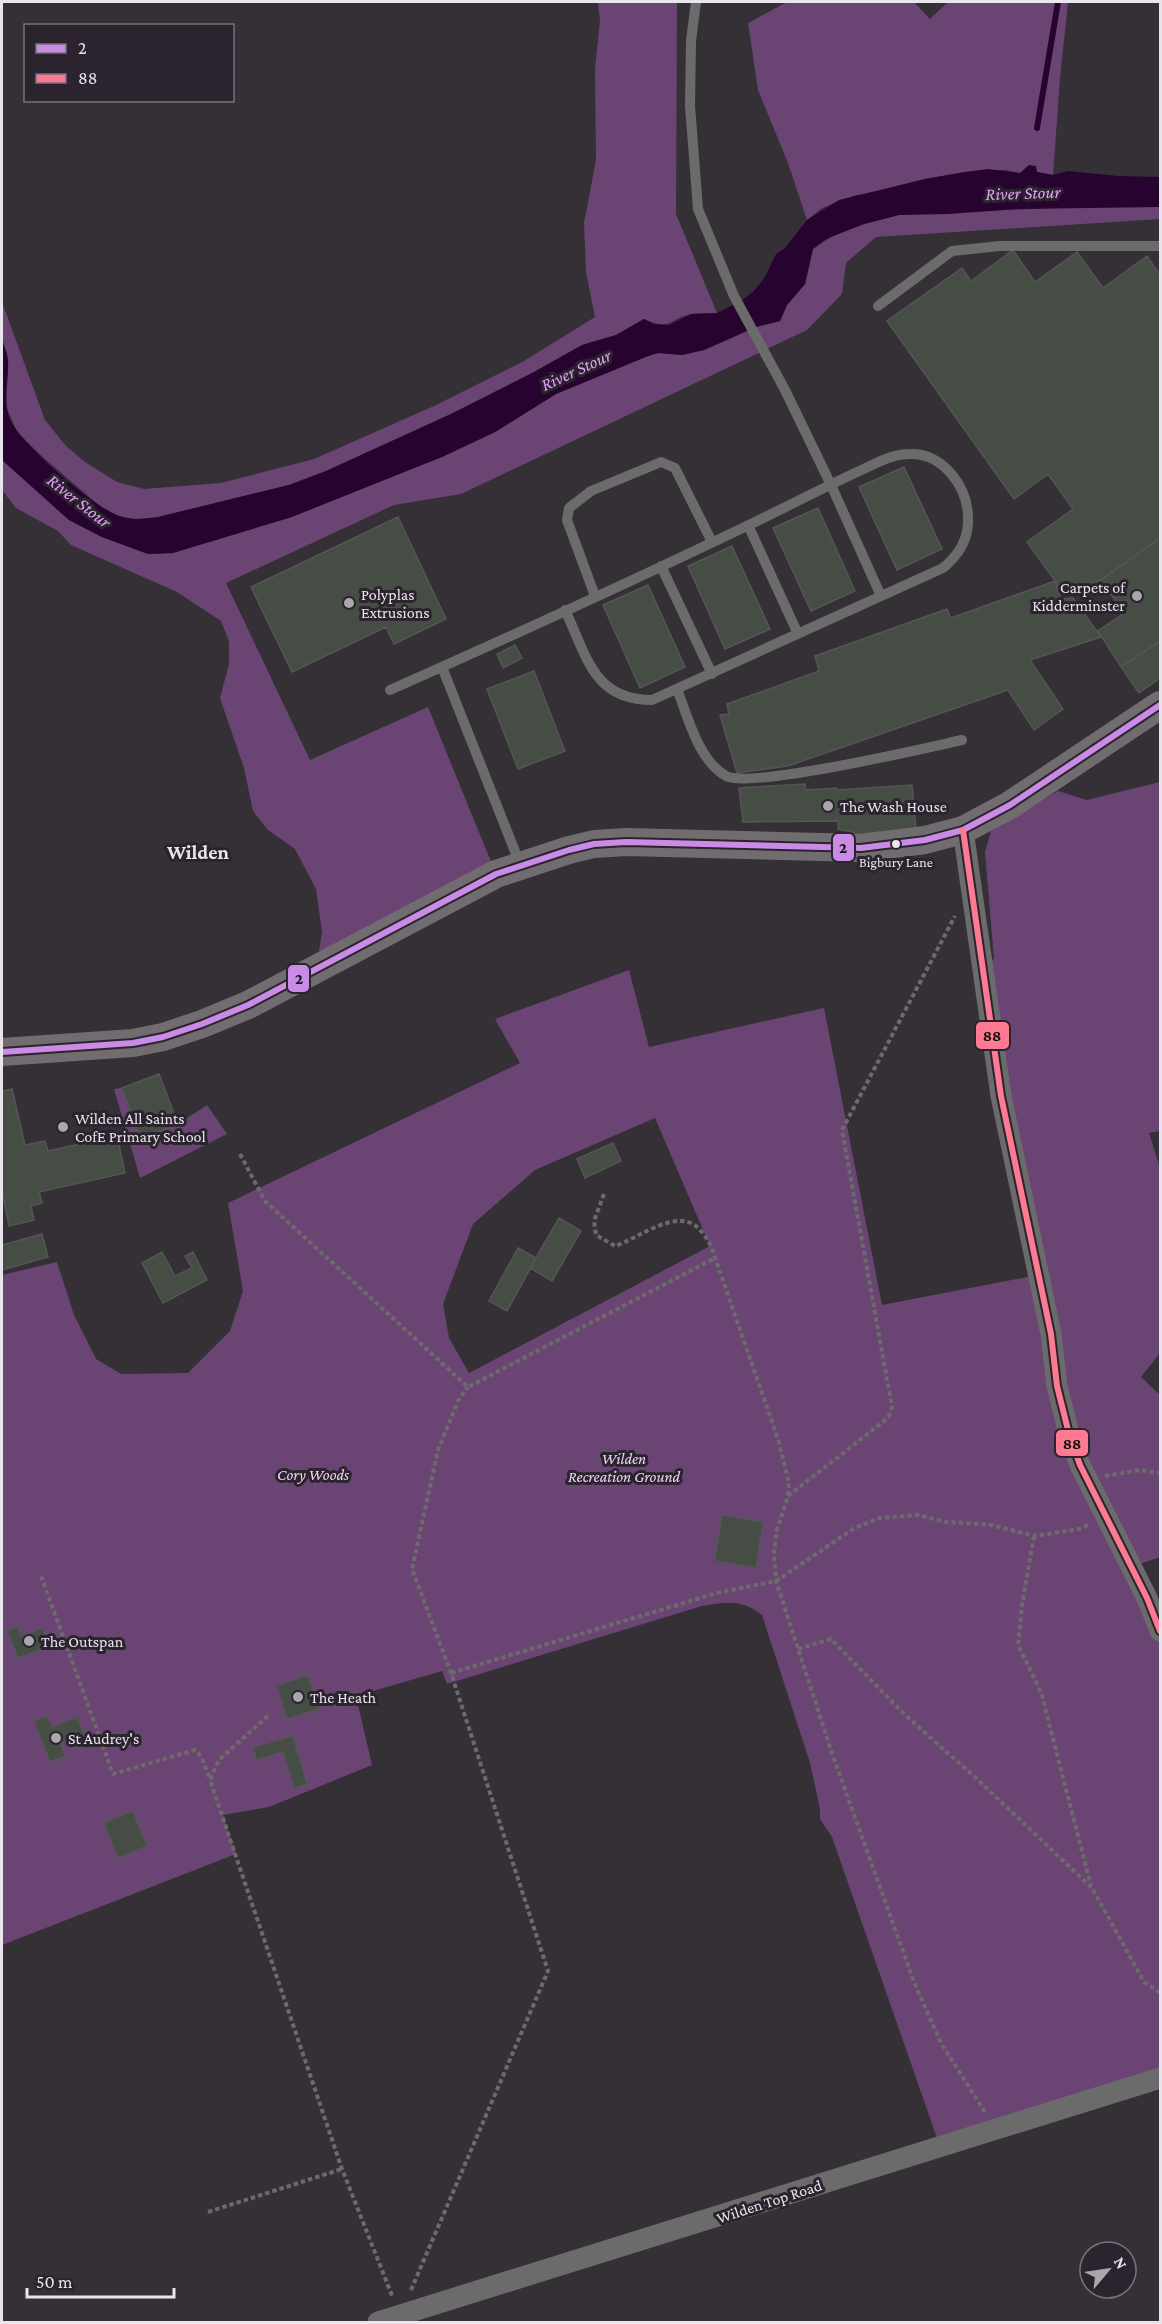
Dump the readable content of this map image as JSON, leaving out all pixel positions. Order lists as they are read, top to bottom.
{
  "streets": {
    "street": ["Wilden Top Road"]
  },
  "districts": ["Wilden"],
  "water": ["River Stour"],
  "parks": ["Wilden Recreation Ground", "Cory Woods"],
  "places": [
    "Carpets of Kidderminster",
    "Polyplas Extrusions",
    "The Wash House",
    "Bigbury Lane",
    "Wilden All Saints CofE Primary School",
    "The Outspan",
    "The Heath",
    "St Audrey's"
  ],
  "lines": ["transit line 2", "transit line 88"],
  "legend": ["2", "88"],
  "scale_bar": "50 m",
  "north": "top right"
}
